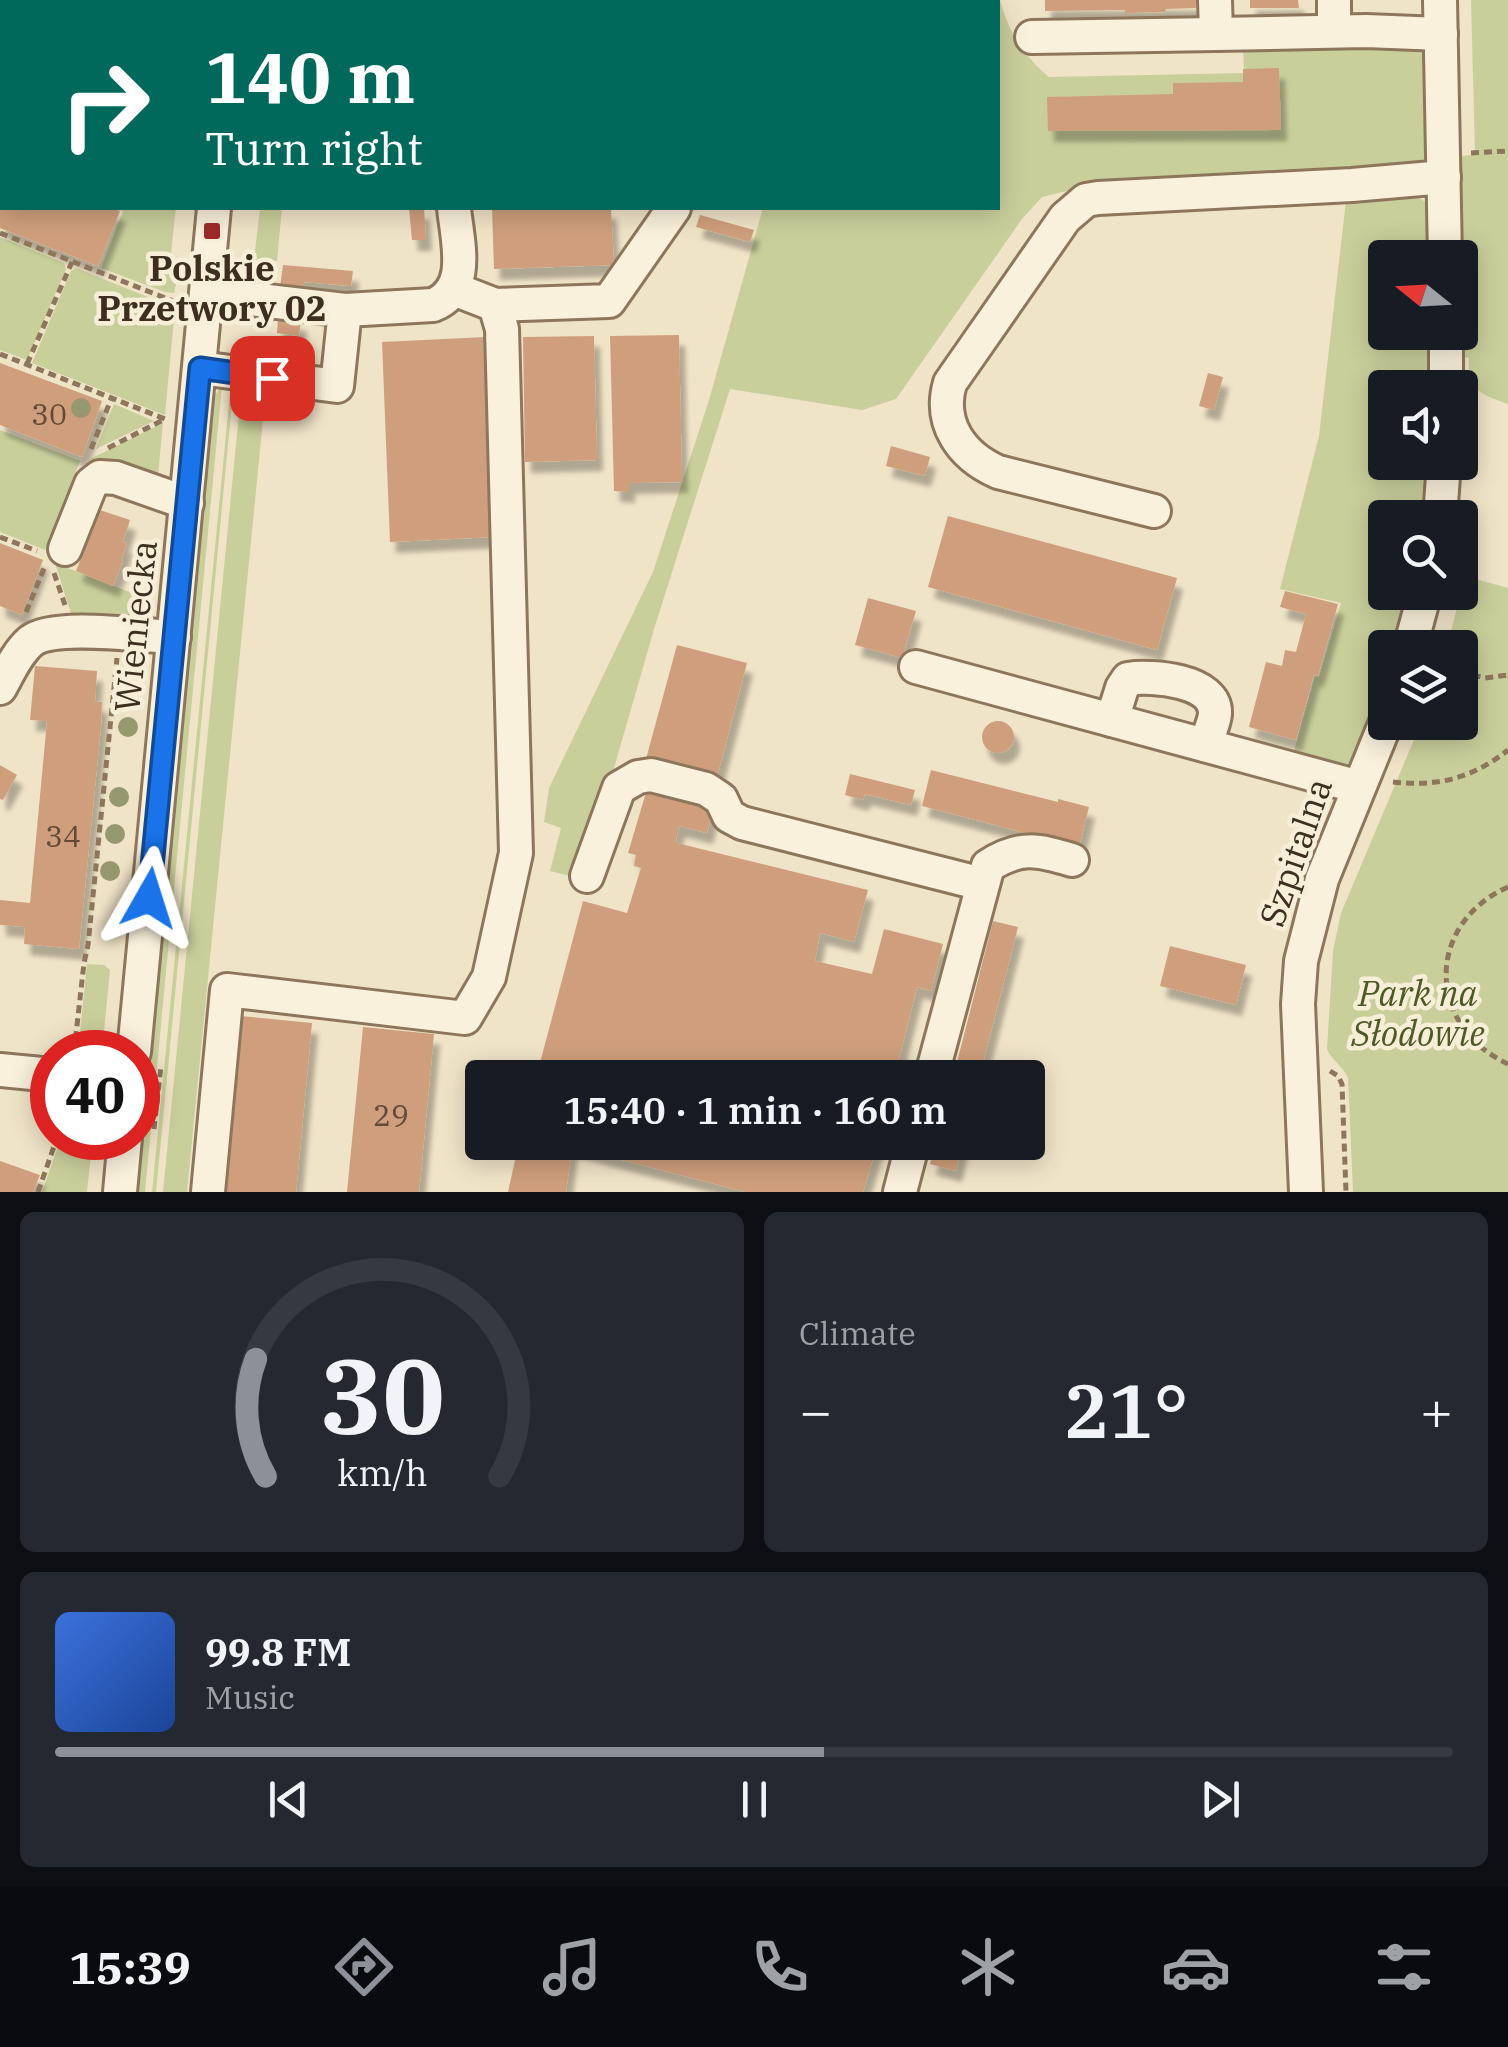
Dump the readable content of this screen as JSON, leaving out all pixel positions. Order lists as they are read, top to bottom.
{
  "streets": {
    "street": ["Wieniecka", "Szpitalna"]
  },
  "parks": ["Park na Słodowie"],
  "places": {
    "transit": ["Polskie Przetwory 02"]
  },
  "house_numbers": ["30", "34", "29"],
  "north": "left",
  "page": {
    "turn": ["140 m", "Turn right"],
    "limit": "40",
    "trip": "15:40 · 1 min · 160 m",
    "tile": "Climate",
    "heat": ["−", "21°", "+"],
    "song": ["99.8 FM", "Music"],
    "tabs": "15:39",
    "gauge": ["30", "km/h"]
  }
}
